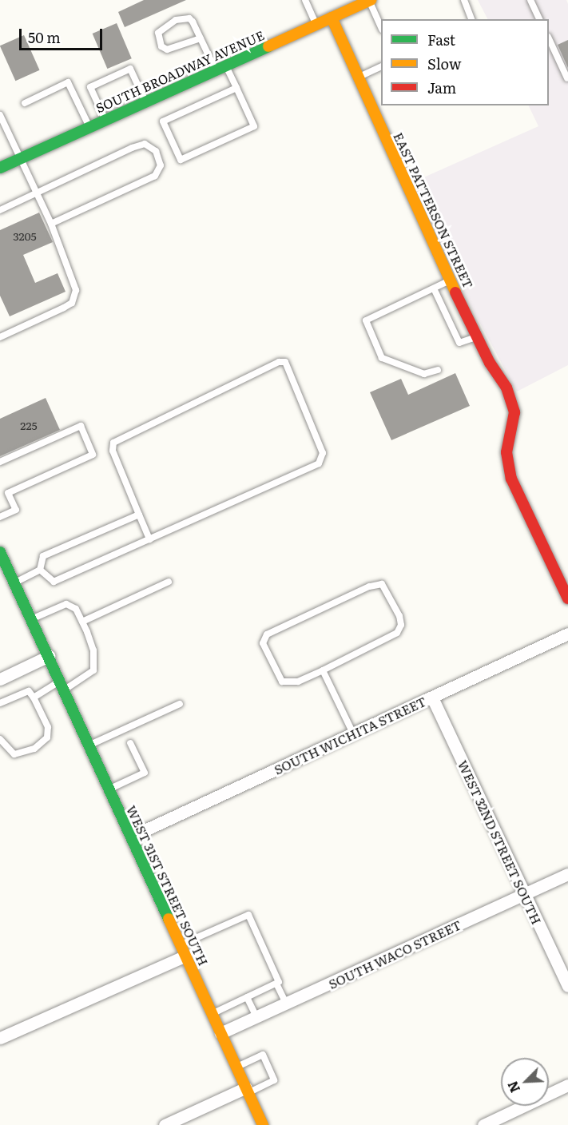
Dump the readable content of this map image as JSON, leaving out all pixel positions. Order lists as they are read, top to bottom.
{
  "streets": {
    "street": [
      "SOUTH BROADWAY AVENUE",
      "EAST PATTERSON STREET",
      "SOUTH WICHITA STREET",
      "WEST 32ND STREET SOUTH",
      "WEST 31ST STREET SOUTH",
      "SOUTH WACO STREET"
    ]
  },
  "crossings": [
    ["SOUTH BROADWAY AVENUE", "EAST PATTERSON STREET"],
    ["SOUTH WICHITA STREET", "WEST 32ND STREET SOUTH"],
    ["SOUTH WICHITA STREET", "WEST 31ST STREET SOUTH"],
    ["WEST 32ND STREET SOUTH", "SOUTH WACO STREET"],
    ["WEST 31ST STREET SOUTH", "SOUTH WACO STREET"]
  ],
  "house_numbers": ["3205", "225"],
  "legend": ["Fast", "Slow", "Jam"],
  "scale_bar": "50 m",
  "north": "bottom left"
}
